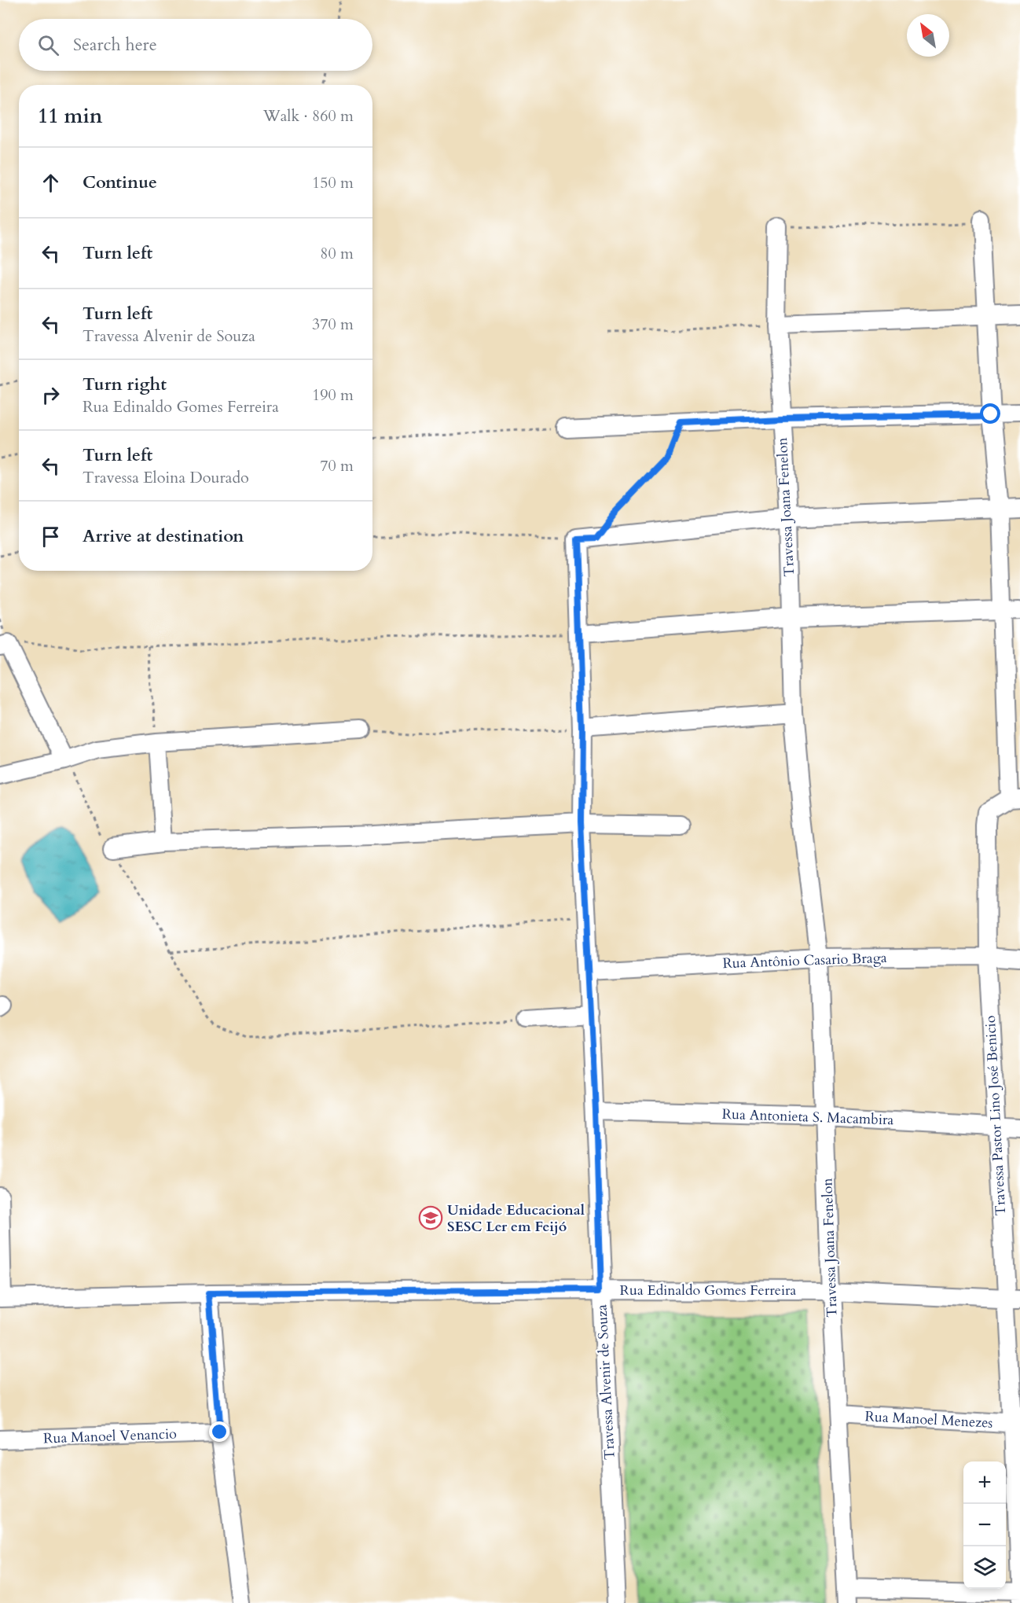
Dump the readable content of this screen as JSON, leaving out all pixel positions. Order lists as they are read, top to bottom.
{
  "streets": {
    "street": [
      "Travessa Joana Fenelon",
      "Rua Antônio Casario Braga",
      "Travessa Pastor Lino José Benicio",
      "Rua Antonieta S. Macambira",
      "Rua Edinaldo Gomes Ferreira",
      "Travessa Alvenir de Souza",
      "Rua Manoel Menezes",
      "Rua Manoel Venancio"
    ]
  },
  "crossings": [
    ["Travessa Joana Fenelon", "Rua Antônio Casario Braga"],
    ["Travessa Joana Fenelon", "Rua Antonieta S. Macambira"],
    ["Travessa Joana Fenelon", "Rua Edinaldo Gomes Ferreira"],
    ["Travessa Joana Fenelon", "Rua Manoel Menezes"],
    ["Rua Antônio Casario Braga", "Travessa Pastor Lino José Benicio"],
    ["Rua Antônio Casario Braga", "Travessa Alvenir de Souza"],
    ["Travessa Pastor Lino José Benicio", "Rua Antonieta S. Macambira"],
    ["Travessa Pastor Lino José Benicio", "Rua Edinaldo Gomes Ferreira"],
    ["Travessa Pastor Lino José Benicio", "Rua Manoel Menezes"],
    ["Rua Antonieta S. Macambira", "Travessa Alvenir de Souza"],
    ["Rua Edinaldo Gomes Ferreira", "Travessa Alvenir de Souza"]
  ],
  "places": {
    "school or university": ["Unidade Educacional SESC Ler em Feijó"]
  },
  "north": "top left",
  "page": {
    "search": "Search here",
    "heading": ["11 min", "Walk · 860 m"],
    "list": [
      ["Continue", "150 m"],
      ["Turn left", "80 m"],
      ["Turn left", "Travessa Alvenir de Souza", "370 m"],
      ["Turn right", "Rua Edinaldo Gomes Ferreira", "190 m"],
      ["Turn left", "Travessa Eloina Dourado", "70 m"],
      "Arrive at destination"
    ],
    "map_buttons": ["+", "−"]
  }
}
